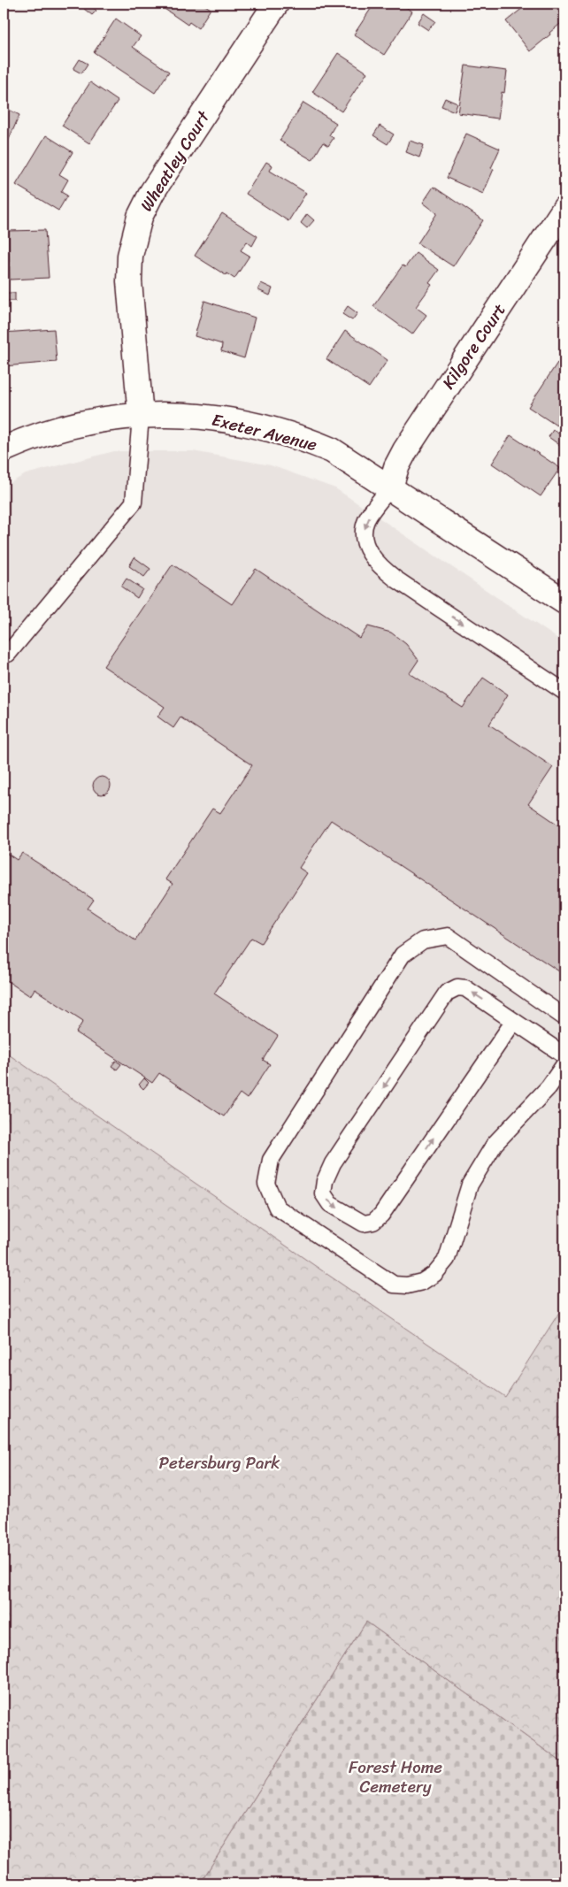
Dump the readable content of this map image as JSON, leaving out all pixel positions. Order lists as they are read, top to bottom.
{
  "streets": {
    "street": ["Wheatley Court", "Kilgore Court", "Exeter Avenue"]
  },
  "crossings": [
    ["Wheatley Court", "Exeter Avenue"],
    ["Kilgore Court", "Exeter Avenue"]
  ],
  "parks": ["Petersburg Park", "Forest Home Cemetery"]
}
